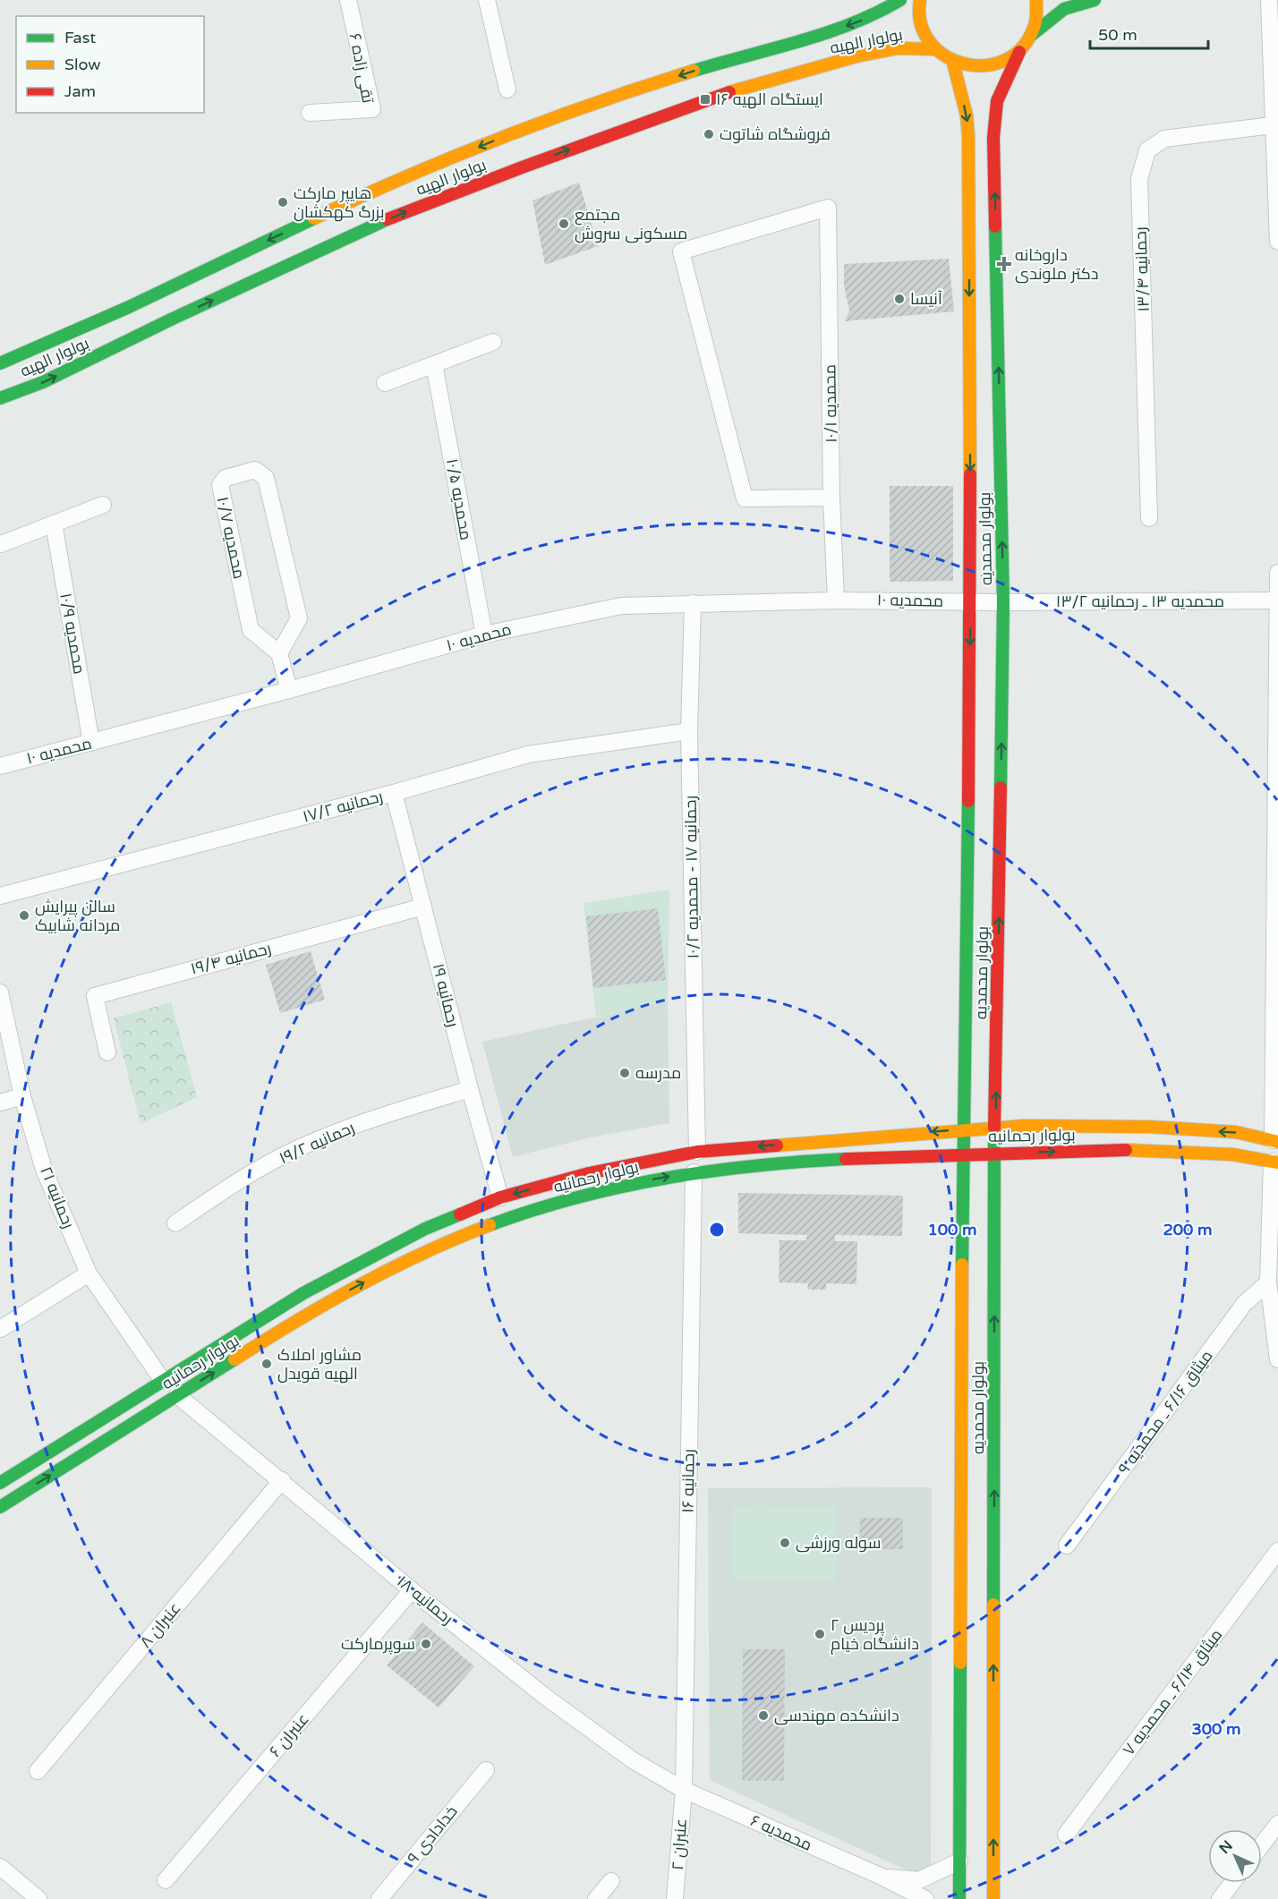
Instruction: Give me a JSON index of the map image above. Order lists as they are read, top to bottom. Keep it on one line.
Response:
{"streets":{"main road":["بولوار الهیه","بولوار محمدیه","بولوار رحمانیه"],"street":["تقی زاده ۶","رحمانیه ۱۳/۴","محمدیه ۱۰/۱","محمدیه ۱۰/۵","محمدیه ۱۰/۷","محمدیه ۱۰","محمدیه ۱۳ ـ رحمانیه ۱۳/۲","محمدیه ۱۰/۹","رحمانیه ۱۷/۲","رحمانیه ۱۷ - محمدیه ۱۰/۲","رحمانیه ۱۹/۴","رحمانیه ۱۹","رحمانیه ۱۹/۲","رحمانیه ۲۱","میثاق ۶/۱۶ ـ محمدیه ۹","رحمانیه ۱۶","رحمانیه ۱۸","عنبران ۸","میثاق ۶/۱۴ ـ محمدیه ۷","عنبران ۶","محمدیه ۶","خدادادی ۹","عنبران ۲"]},"crossings":[["محمدیه ۱۰/۱","محمدیه ۱۰"],["محمدیه ۱۰/۵","محمدیه ۱۰"],["بولوار محمدیه","محمدیه ۱۰"],["بولوار محمدیه","محمدیه ۱۳ ـ رحمانیه ۱۳/۲"],["بولوار محمدیه","بولوار رحمانیه"],["بولوار محمدیه","محمدیه ۶"],["محمدیه ۱۰","محمدیه ۱۳ ـ رحمانیه ۱۳/۲"],["محمدیه ۱۰","محمدیه ۱۰/۹"],["محمدیه ۱۰","رحمانیه ۱۷ - محمدیه ۱۰/۲"],["رحمانیه ۱۷/۲","رحمانیه ۱۷ - محمدیه ۱۰/۲"],["رحمانیه ۱۷/۲","رحمانیه ۱۹"],["رحمانیه ۱۷ - محمدیه ۱۰/۲","بولوار رحمانیه"],["رحمانیه ۱۹/۴","رحمانیه ۱۹"],["رحمانیه ۱۹","بولوار رحمانیه"],["رحمانیه ۱۹","رحمانیه ۱۹/۲"],["بولوار رحمانیه","رحمانیه ۲۱"],["بولوار رحمانیه","رحمانیه ۱۶"],["بولوار رحمانیه","رحمانیه ۱۸"],["رحمانیه ۱۶","رحمانیه ۱۸"],["رحمانیه ۱۶","محمدیه ۶"],["رحمانیه ۱۶","عنبران ۲"],["رحمانیه ۱۸","عنبران ۸"],["رحمانیه ۱۸","عنبران ۶"],["رحمانیه ۱۸","محمدیه ۶"],["رحمانیه ۱۸","عنبران ۲"],["محمدیه ۶","عنبران ۲"]],"places":{"transit":["ایستگاه الهیه ۱۶"],"other":["فروشگاه شاتوت","هایپر مارکت بزرگ کهکشان","مجتمع مسکونی سروش","آنیسا","سالن پیرایش مردانه شابیک","مدرسه","مشاور املاک الهیه قویدل","سوله ورزشی","پردیس ۲ دانشگاه خیام","سوپرمارکت","دانشکده مهندسی"],"health":["داروخانه دکتر ملوندی"]},"legend":["Fast","Slow","Jam"],"scale_bar":"50 m","north":"top left","rings":["100 m","200 m","300 m"]}
